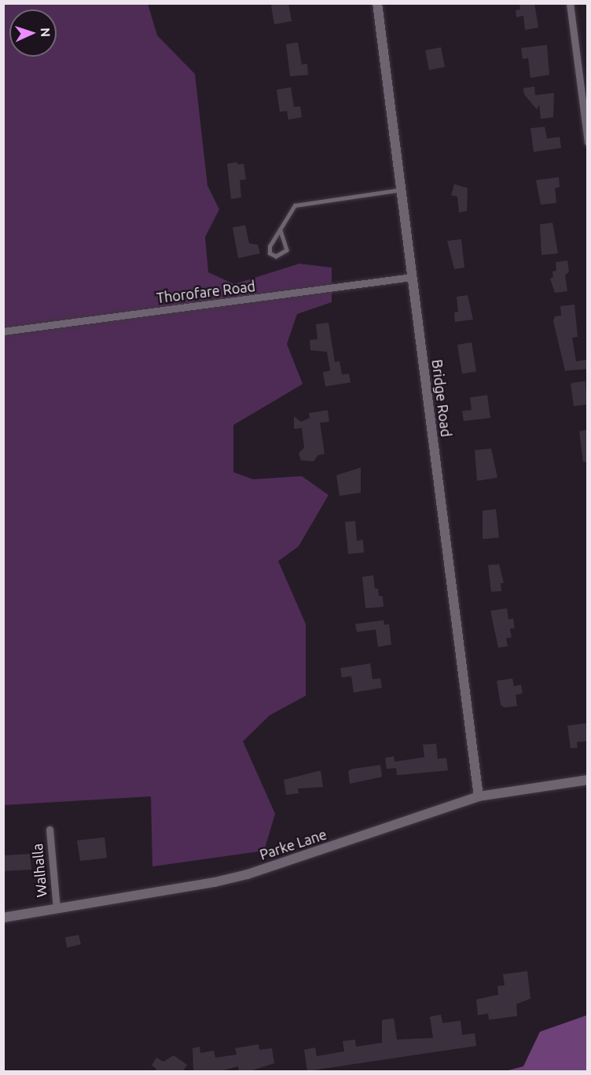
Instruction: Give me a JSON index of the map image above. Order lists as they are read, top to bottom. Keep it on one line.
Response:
{"streets":{"main road":["Bridge Road","Parke Lane"],"street":["Thorofare Road","Walhalla"]},"crossings":[["Thorofare Road","Bridge Road"],["Bridge Road","Parke Lane"],["Parke Lane","Walhalla"]],"north":"right"}
